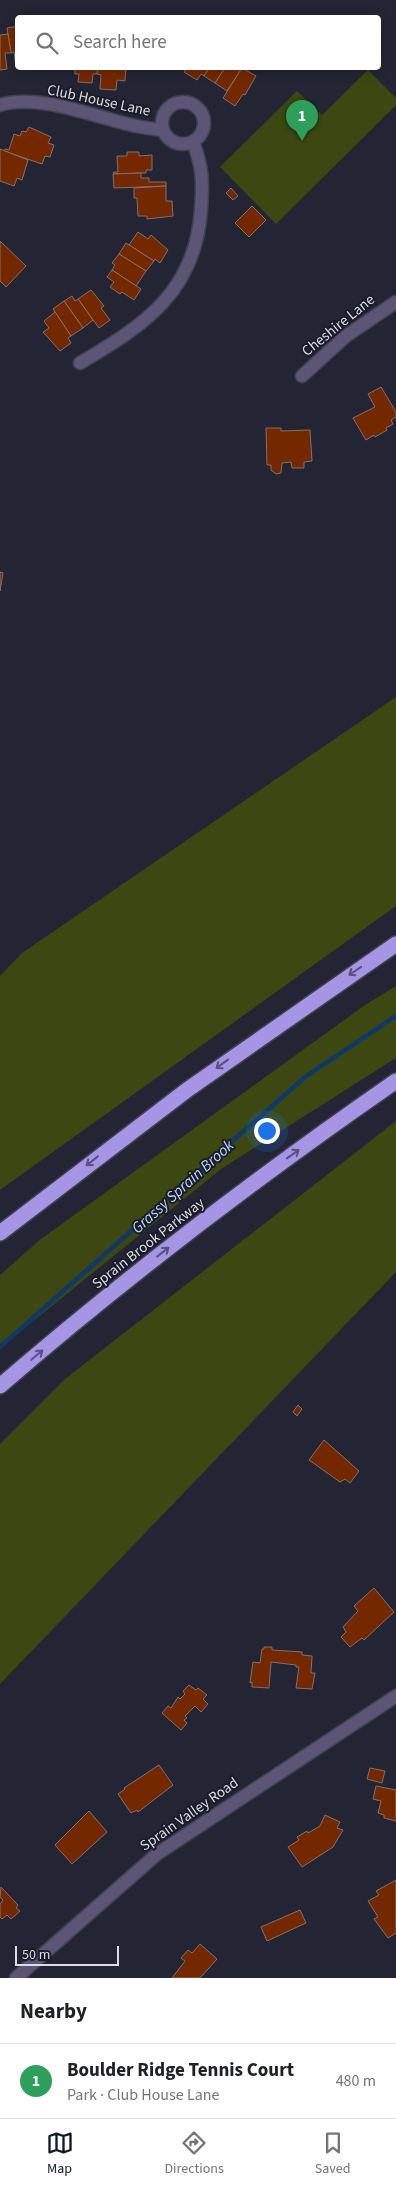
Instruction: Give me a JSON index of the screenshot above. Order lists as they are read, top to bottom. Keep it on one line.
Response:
{"streets":{"highway":["Sprain Brook Parkway"],"street":["Club House Lane","Cheshire Lane","Sprain Valley Road"]},"water":["Grassy Sprain Brook"],"scale_bar":"50 m","page":{"search":"Search here","pins":"1","scale":"50 m","heading":"Nearby","list":[{"mark":"1","name":"Boulder Ridge Tennis Court","note":"Park · Club House Lane","value":"480 m"}],"nav":["Map","Directions","Saved"]}}
